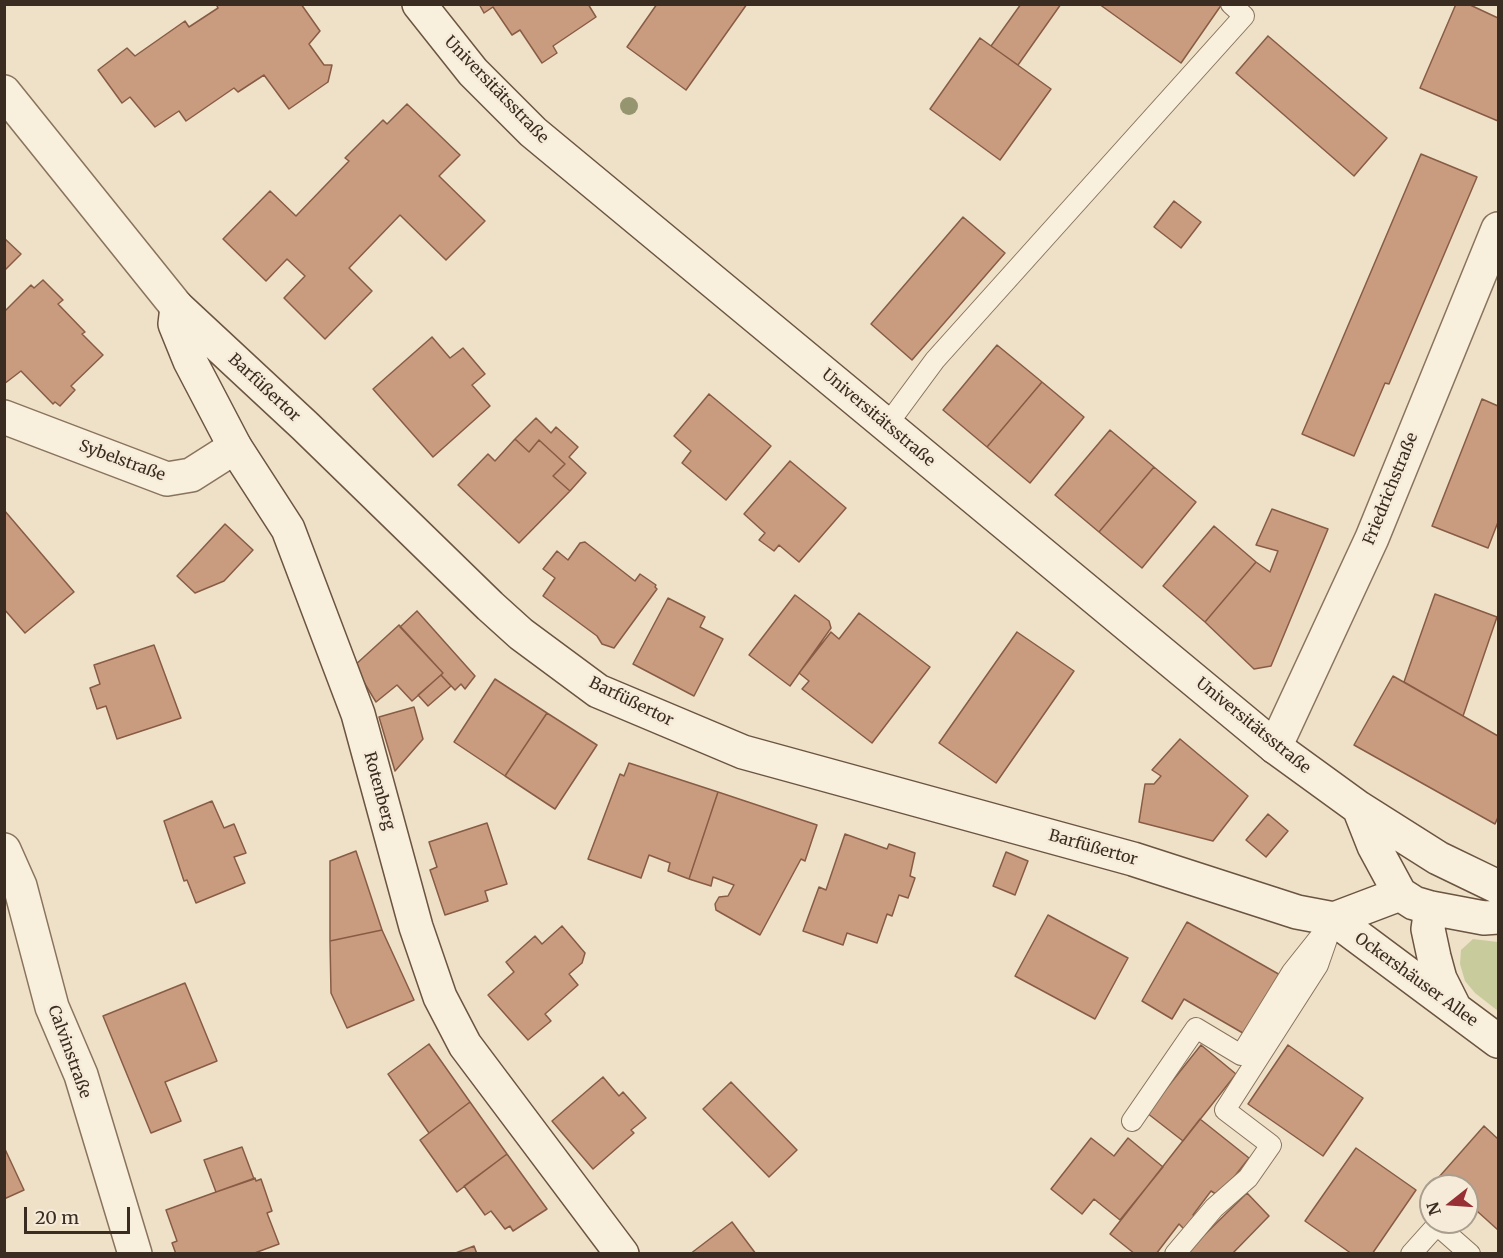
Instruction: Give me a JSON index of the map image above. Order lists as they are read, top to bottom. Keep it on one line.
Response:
{"streets":{"street":["Universitätsstraße","Barfüßertor","Sybelstraße","Friedrichstraße","Rotenberg","Ockershäuser Allee","Calvinstraße"]},"crossings":[["Universitätsstraße","Friedrichstraße"],["Barfüßertor","Rotenberg"],["Barfüßertor","Ockershäuser Allee"],["Sybelstraße","Rotenberg"]],"scale_bar":"20 m","north":"left"}
